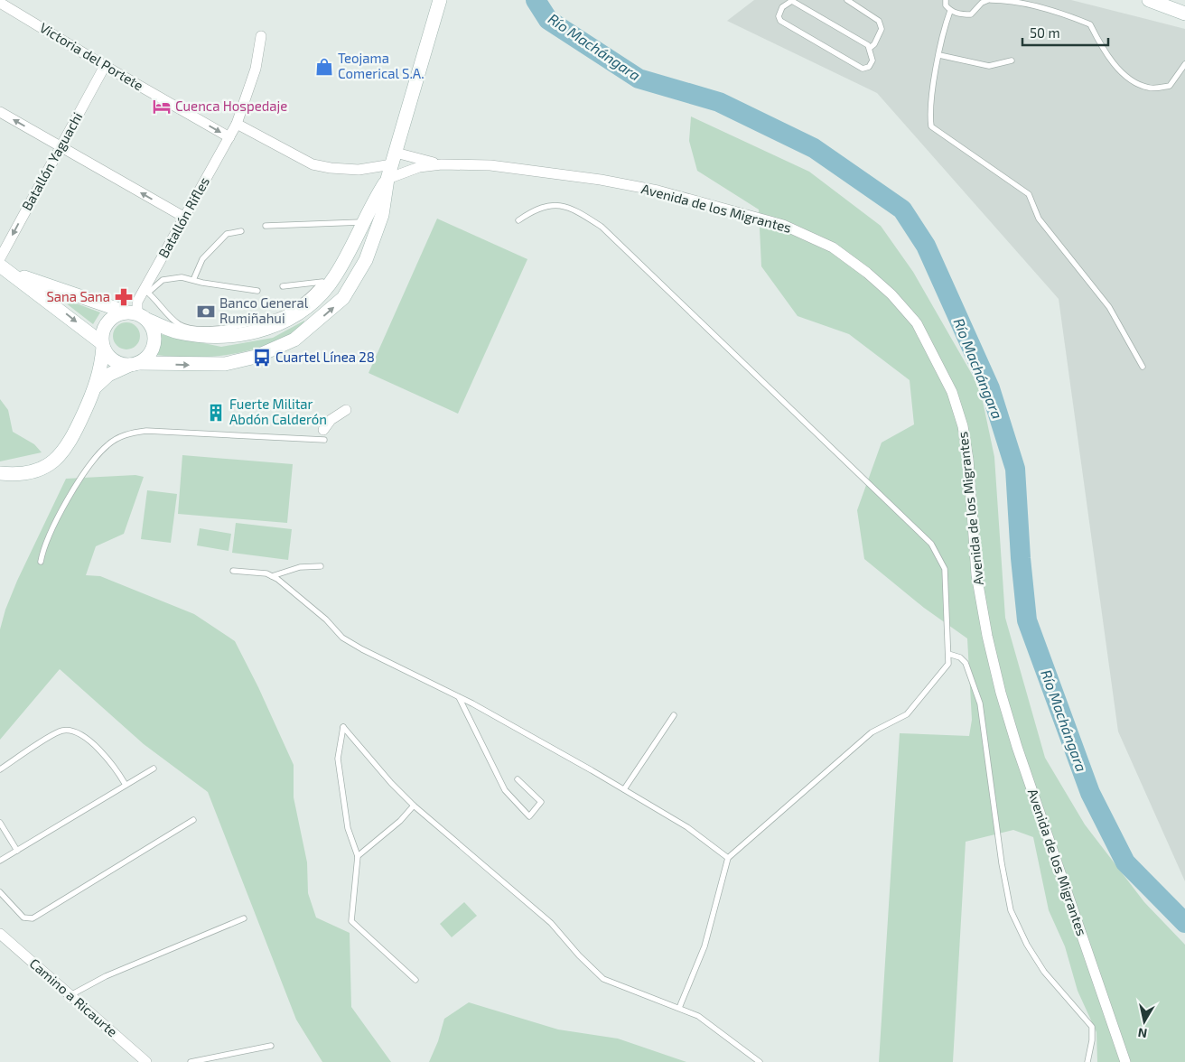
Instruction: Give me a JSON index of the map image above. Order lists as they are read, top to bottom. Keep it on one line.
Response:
{"streets":{"street":["Victoria del Portete","Batallón Yaguachi","Avenida de los Migrantes","Batallón Rifles","Camino a Ricaurte"]},"crossings":[["Victoria del Portete","Batallón Yaguachi"],["Victoria del Portete","Batallón Rifles"]],"one_way":["Victoria del Portete","Batallón Yaguachi"],"water":["Río Machángara"],"places":{"shop":["Teojama Comerical S.A."],"hotel":["Cuenca Hospedaje"],"pharmacy":["Sana Sana"],"bank":["Banco General Rumiñahui"],"bus stop":["Cuartel Línea 28"],"building":["Fuerte Militar Abdón Calderón"]},"scale_bar":"50 m","north":"bottom"}
